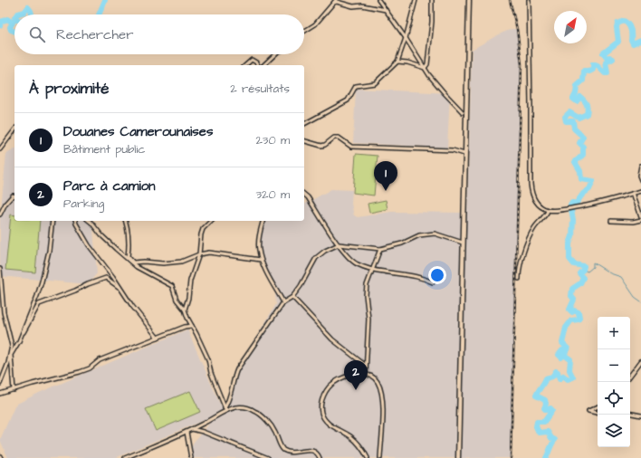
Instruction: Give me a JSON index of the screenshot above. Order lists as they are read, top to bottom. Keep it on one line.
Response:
{"north":"top right","page":{"search":"Rechercher","heading":["À proximité","2 résultats"],"list":[{"mark":"1","name":"Douanes Camerounaises","note":"Bâtiment public","value":"230 m"},{"mark":"2","name":"Parc à camion","note":"Parking","value":"320 m"}],"pins":["1","2"],"map_buttons":["+","−"]}}
